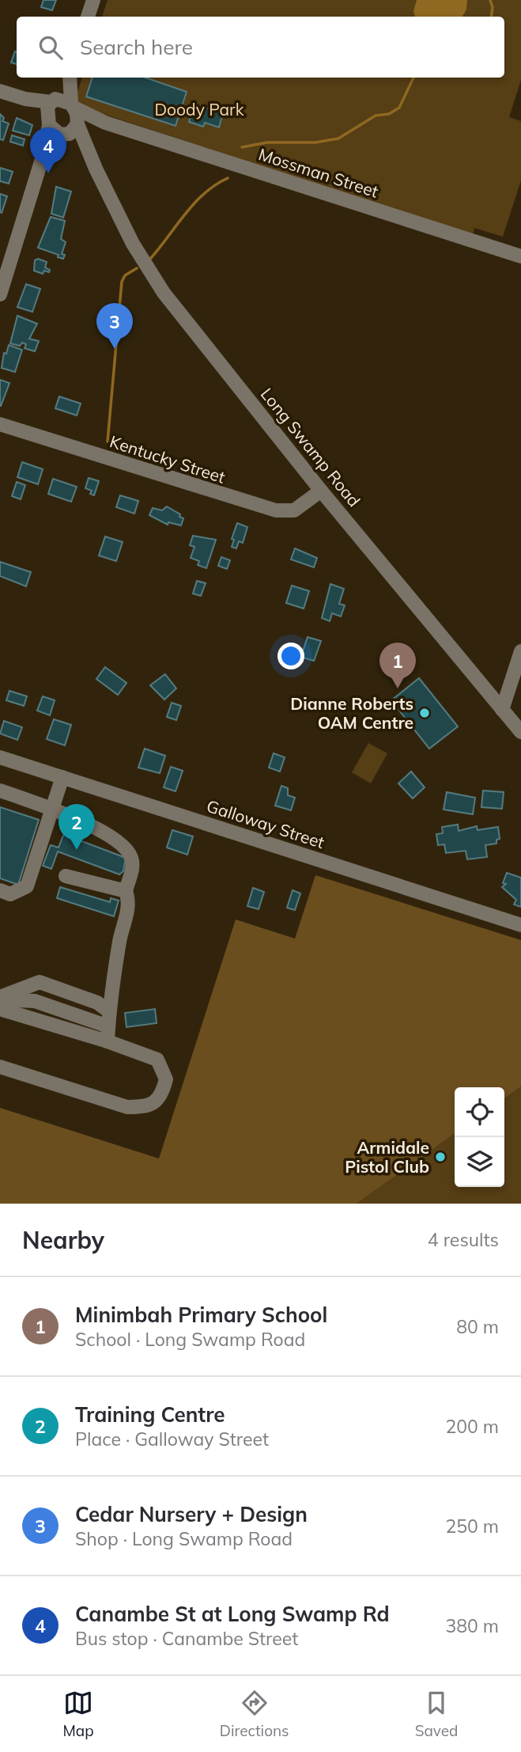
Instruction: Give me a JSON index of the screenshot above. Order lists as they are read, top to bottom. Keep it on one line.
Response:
{"streets":{"street":["Mossman Street","Long Swamp Road","Kentucky Street","Galloway Street"]},"crossings":[["Mossman Street","Long Swamp Road"],["Long Swamp Road","Kentucky Street"]],"parks":["Doody Park"],"places":["Dianne Roberts OAM Centre","Armidale Pistol Club"],"page":{"search":"Search here","pins":["4","3","1","2"],"heading":["Nearby","4 results"],"list":[{"mark":"1","name":"Minimbah Primary School","note":"School · Long Swamp Road","value":"80 m"},{"mark":"2","name":"Training Centre","note":"Place · Galloway Street","value":"200 m"},{"mark":"3","name":"Cedar Nursery + Design","note":"Shop · Long Swamp Road","value":"250 m"},{"mark":"4","name":"Canambe St at Long Swamp Rd","note":"Bus stop · Canambe Street","value":"380 m"}],"nav":["Map","Directions","Saved"]}}
